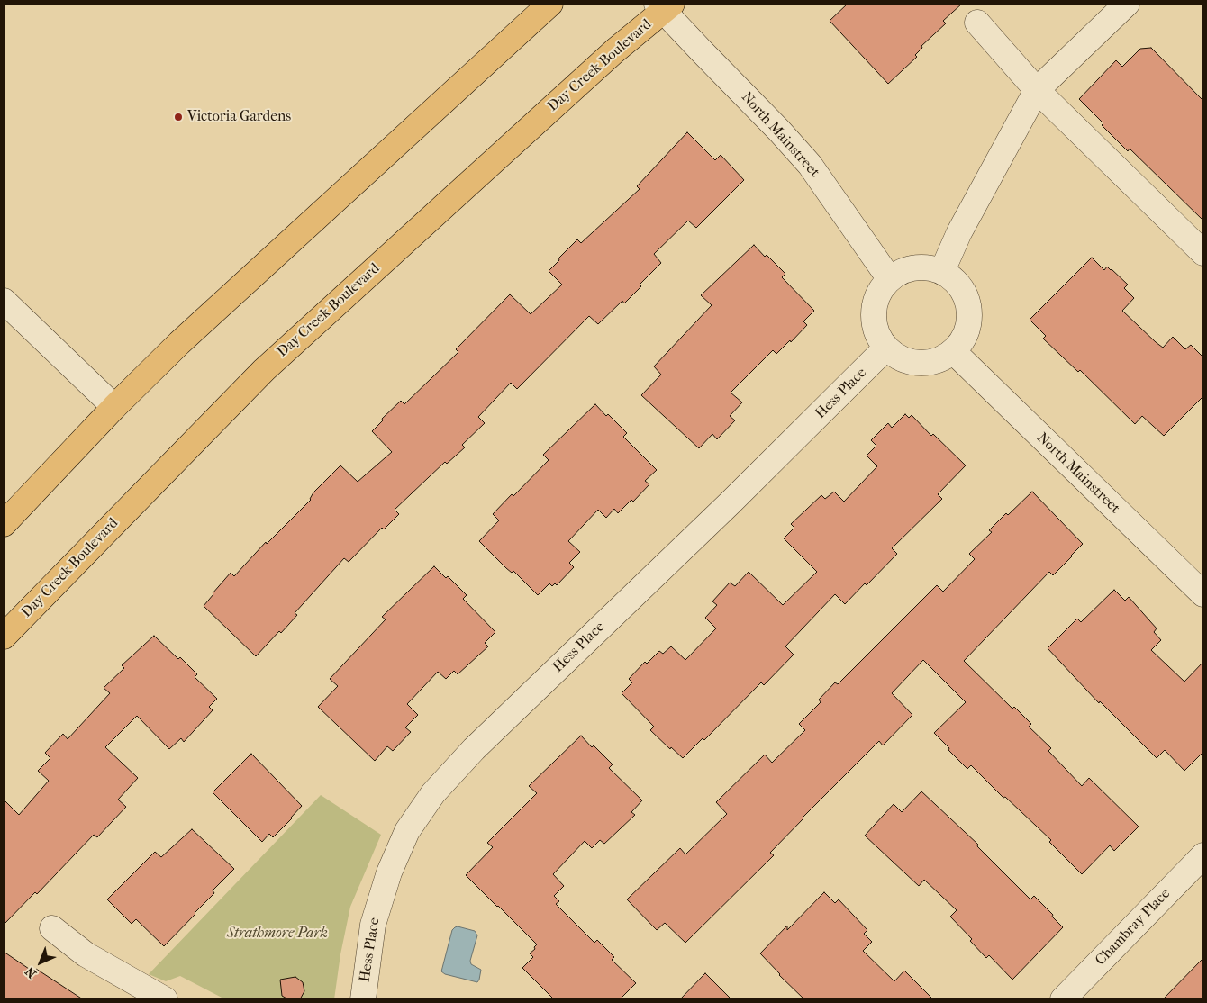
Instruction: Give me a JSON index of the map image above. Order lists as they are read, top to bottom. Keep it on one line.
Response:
{"streets":{"main road":["Day Creek Boulevard"],"street":["North Mainstreet","Hess Place","Chambray Place"]},"crossings":[["Day Creek Boulevard","North Mainstreet"],["North Mainstreet","Hess Place"]],"parks":["Strathmore Park"],"places":["Victoria Gardens"],"north":"bottom left"}
